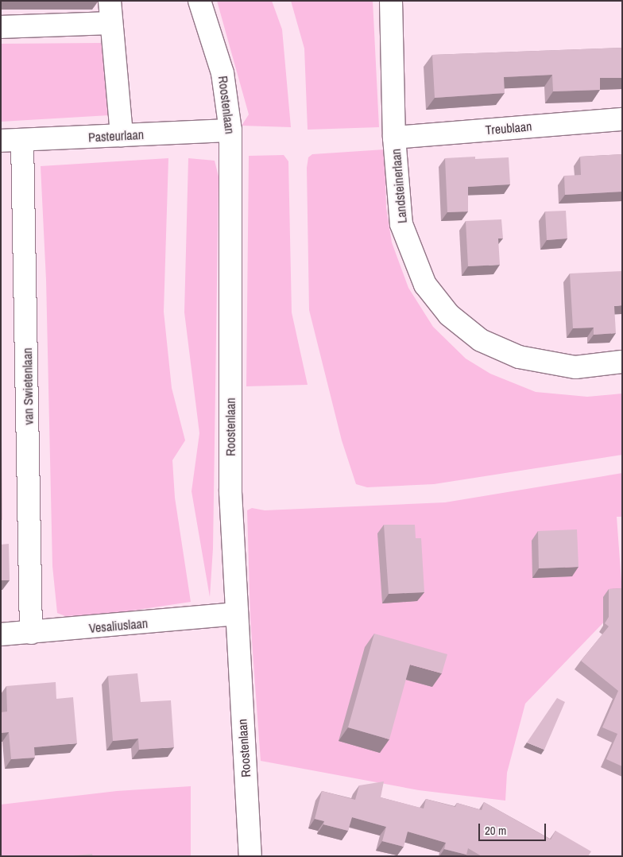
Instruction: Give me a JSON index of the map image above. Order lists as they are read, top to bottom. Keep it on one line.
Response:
{"streets":{"street":["Roostenlaan","Treublaan","Pasteurlaan","Landsteinerlaan","van Swietenlaan","Vesaliuslaan"]},"crossings":[["Roostenlaan","Pasteurlaan"],["Roostenlaan","Vesaliuslaan"],["Treublaan","Landsteinerlaan"],["Pasteurlaan","van Swietenlaan"],["van Swietenlaan","Vesaliuslaan"]],"scale_bar":"20 m"}
